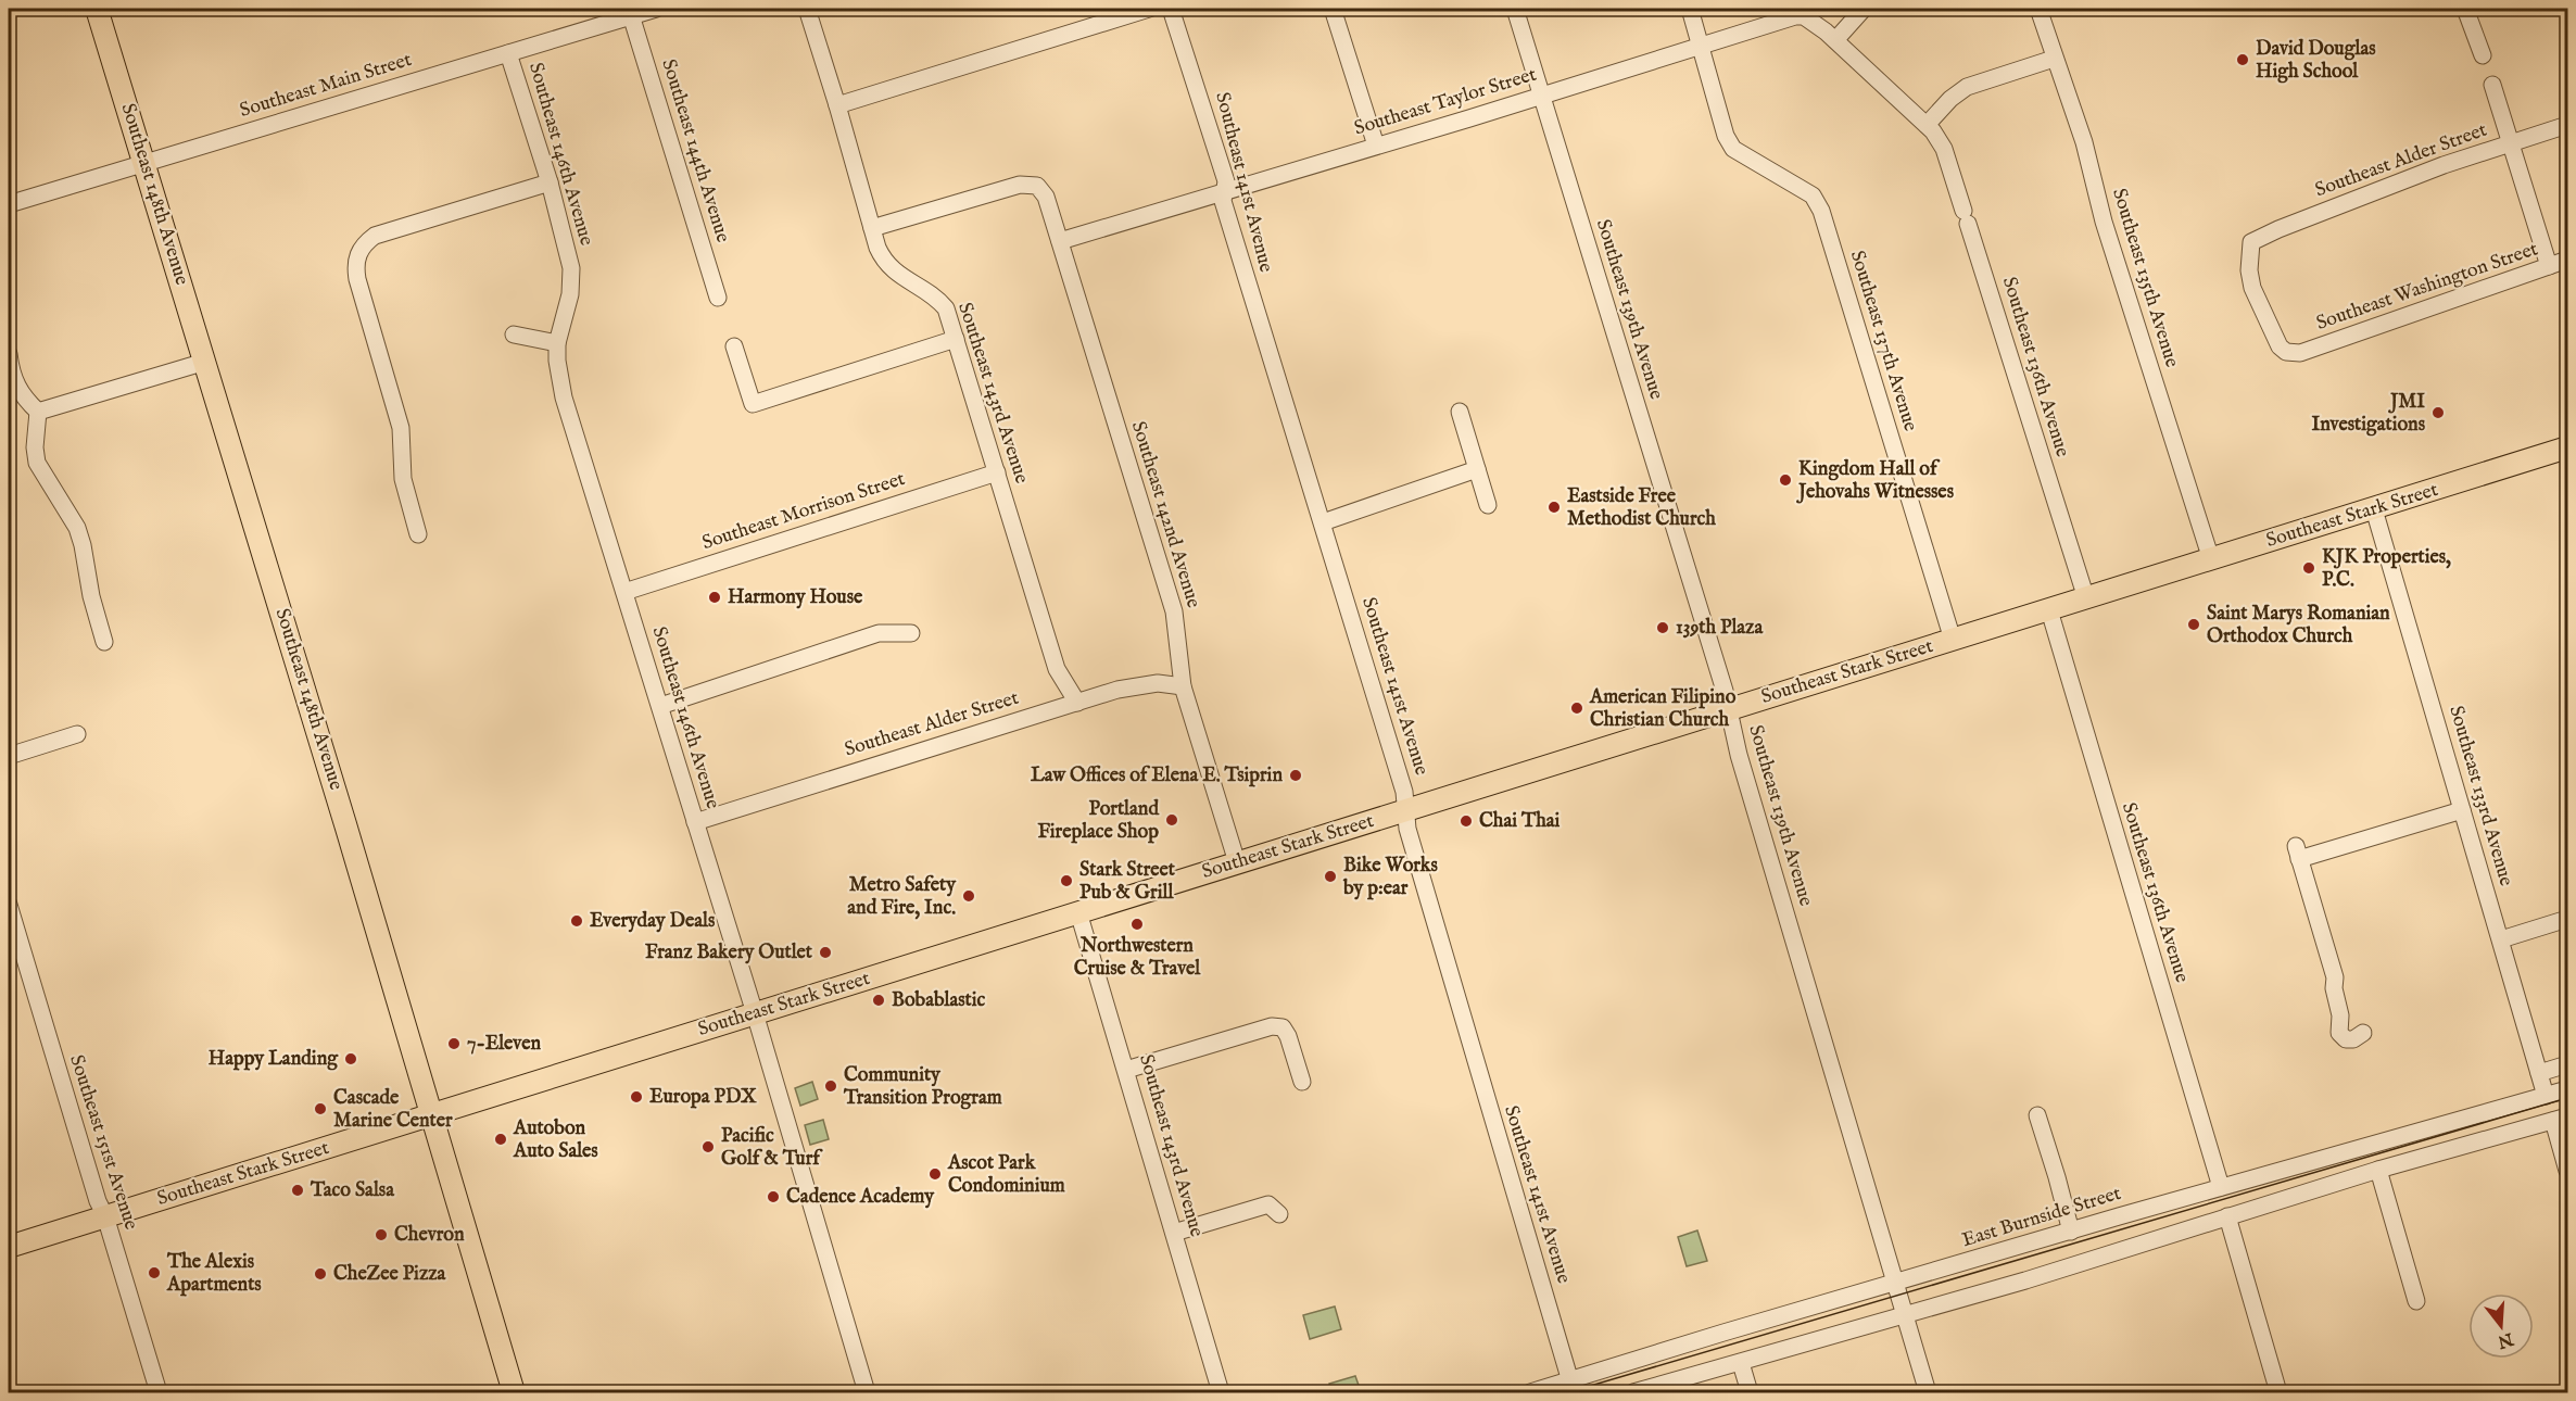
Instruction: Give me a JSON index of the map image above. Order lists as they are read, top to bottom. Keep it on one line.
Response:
{"streets":{"main road":["Southeast 148th Avenue","Southeast Stark Street"],"street":["Southeast Main Street","Southeast Taylor Street","Southeast 144th Avenue","Southeast 146th Avenue","Southeast Alder Street","Southeast 141st Avenue","Southeast 135th Avenue","Southeast Washington Street","Southeast 139th Avenue","Southeast 137th Avenue","Southeast 136th Avenue","Southeast 143rd Avenue","Southeast Morrison Street","Southeast 142nd Avenue","Southeast 133rd Avenue","Southeast 151st Avenue","East Burnside Street"]},"crossings":[["Southeast Main Street","Southeast 144th Avenue"],["Southeast Main Street","Southeast 146th Avenue"],["Southeast Main Street","Southeast 148th Avenue"],["Southeast Taylor Street","Southeast 141st Avenue"],["Southeast Taylor Street","Southeast 139th Avenue"],["Southeast Taylor Street","Southeast 137th Avenue"],["Southeast Taylor Street","Southeast 136th Avenue"],["Southeast Taylor Street","Southeast 142nd Avenue"],["Southeast 146th Avenue","Southeast Alder Street"],["Southeast 146th Avenue","Southeast Morrison Street"],["Southeast 146th Avenue","Southeast Stark Street"],["Southeast Alder Street","Southeast Washington Street"],["Southeast Alder Street","Southeast 143rd Avenue"],["Southeast Alder Street","Southeast 142nd Avenue"],["Southeast 141st Avenue","Southeast Stark Street"],["Southeast 141st Avenue","East Burnside Street"],["Southeast 148th Avenue","Southeast Stark Street"],["Southeast 135th Avenue","Southeast Stark Street"],["Southeast 139th Avenue","Southeast Stark Street"],["Southeast 139th Avenue","East Burnside Street"],["Southeast 137th Avenue","Southeast Stark Street"],["Southeast 136th Avenue","Southeast Stark Street"],["Southeast 136th Avenue","East Burnside Street"],["Southeast 143rd Avenue","Southeast Morrison Street"],["Southeast 143rd Avenue","Southeast 142nd Avenue"],["Southeast 143rd Avenue","Southeast Stark Street"],["Southeast 142nd Avenue","Southeast Stark Street"],["Southeast Stark Street","Southeast 133rd Avenue"],["Southeast Stark Street","Southeast 151st Avenue"],["Southeast 133rd Avenue","East Burnside Street"]],"places":["David Douglas High School","JMI Investigations","Kingdom Hall of Jehovahs Witnesses","Eastside Free Methodist Church","KJK Properties, P.C.","Harmony House","Saint Marys Romanian Orthodox Church","139th Plaza","American Filipino Christian Church","Law Offices of Elena E. Tsiprin","Portland Fireplace Shop","Chai Thai","Bike Works by p:ear","Stark Street Pub & Grill","Metro Safety and Fire, Inc.","Everyday Deals","Northwestern Cruise & Travel","Franz Bakery Outlet","Bobablastic","7-Eleven","Happy Landing","Community Transition Program","Europa PDX","Cascade Marine Center","Autobon Auto Sales","Pacific Golf & Turf","Ascot Park Condominium","Taco Salsa","Cadence Academy","Chevron","The Alexis Apartments","CheZee Pizza"],"north":"bottom"}
